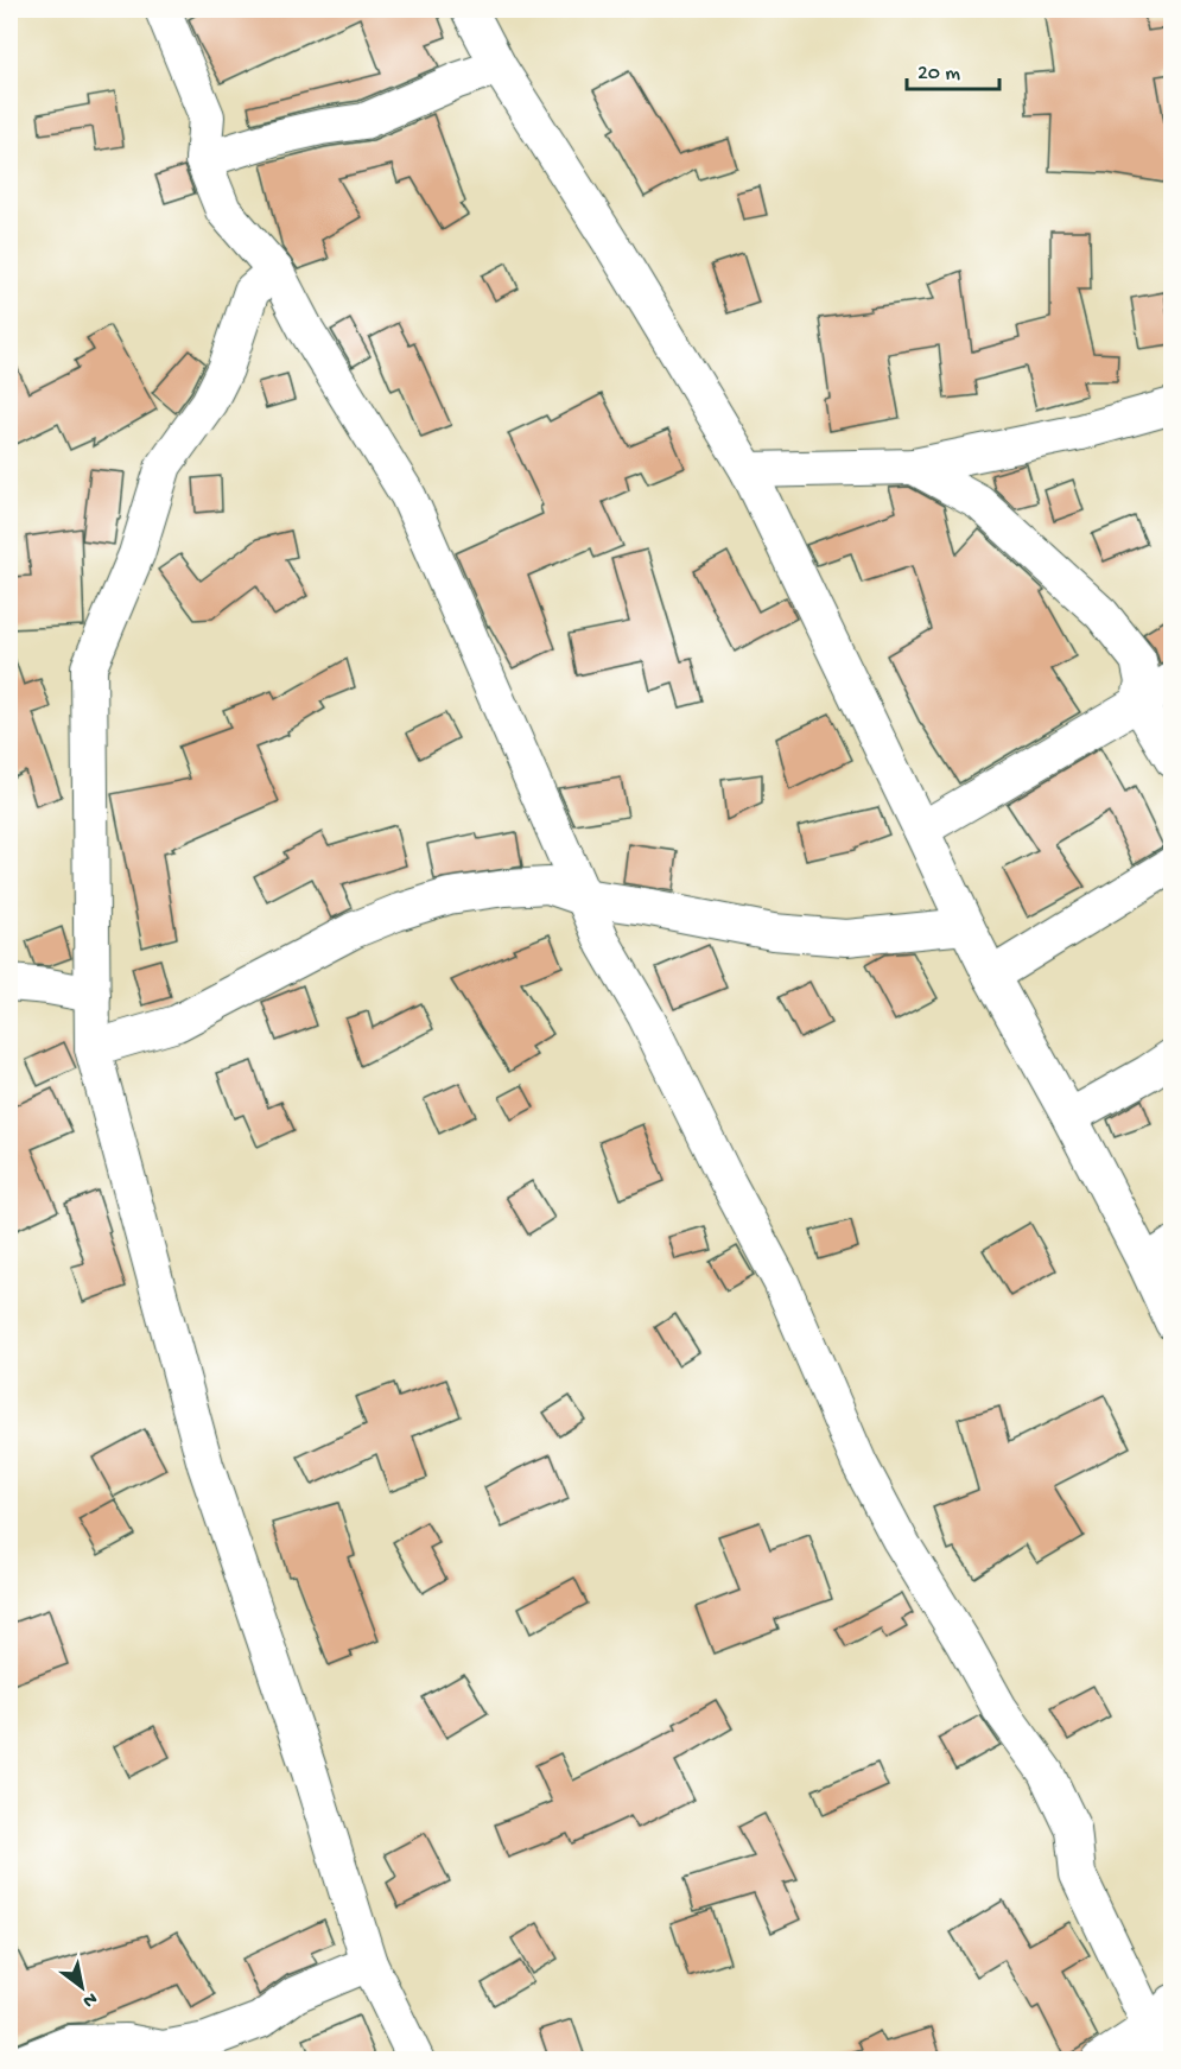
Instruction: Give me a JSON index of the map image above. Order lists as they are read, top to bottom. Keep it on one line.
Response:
{"scale_bar":"20 m","north":"bottom right"}
